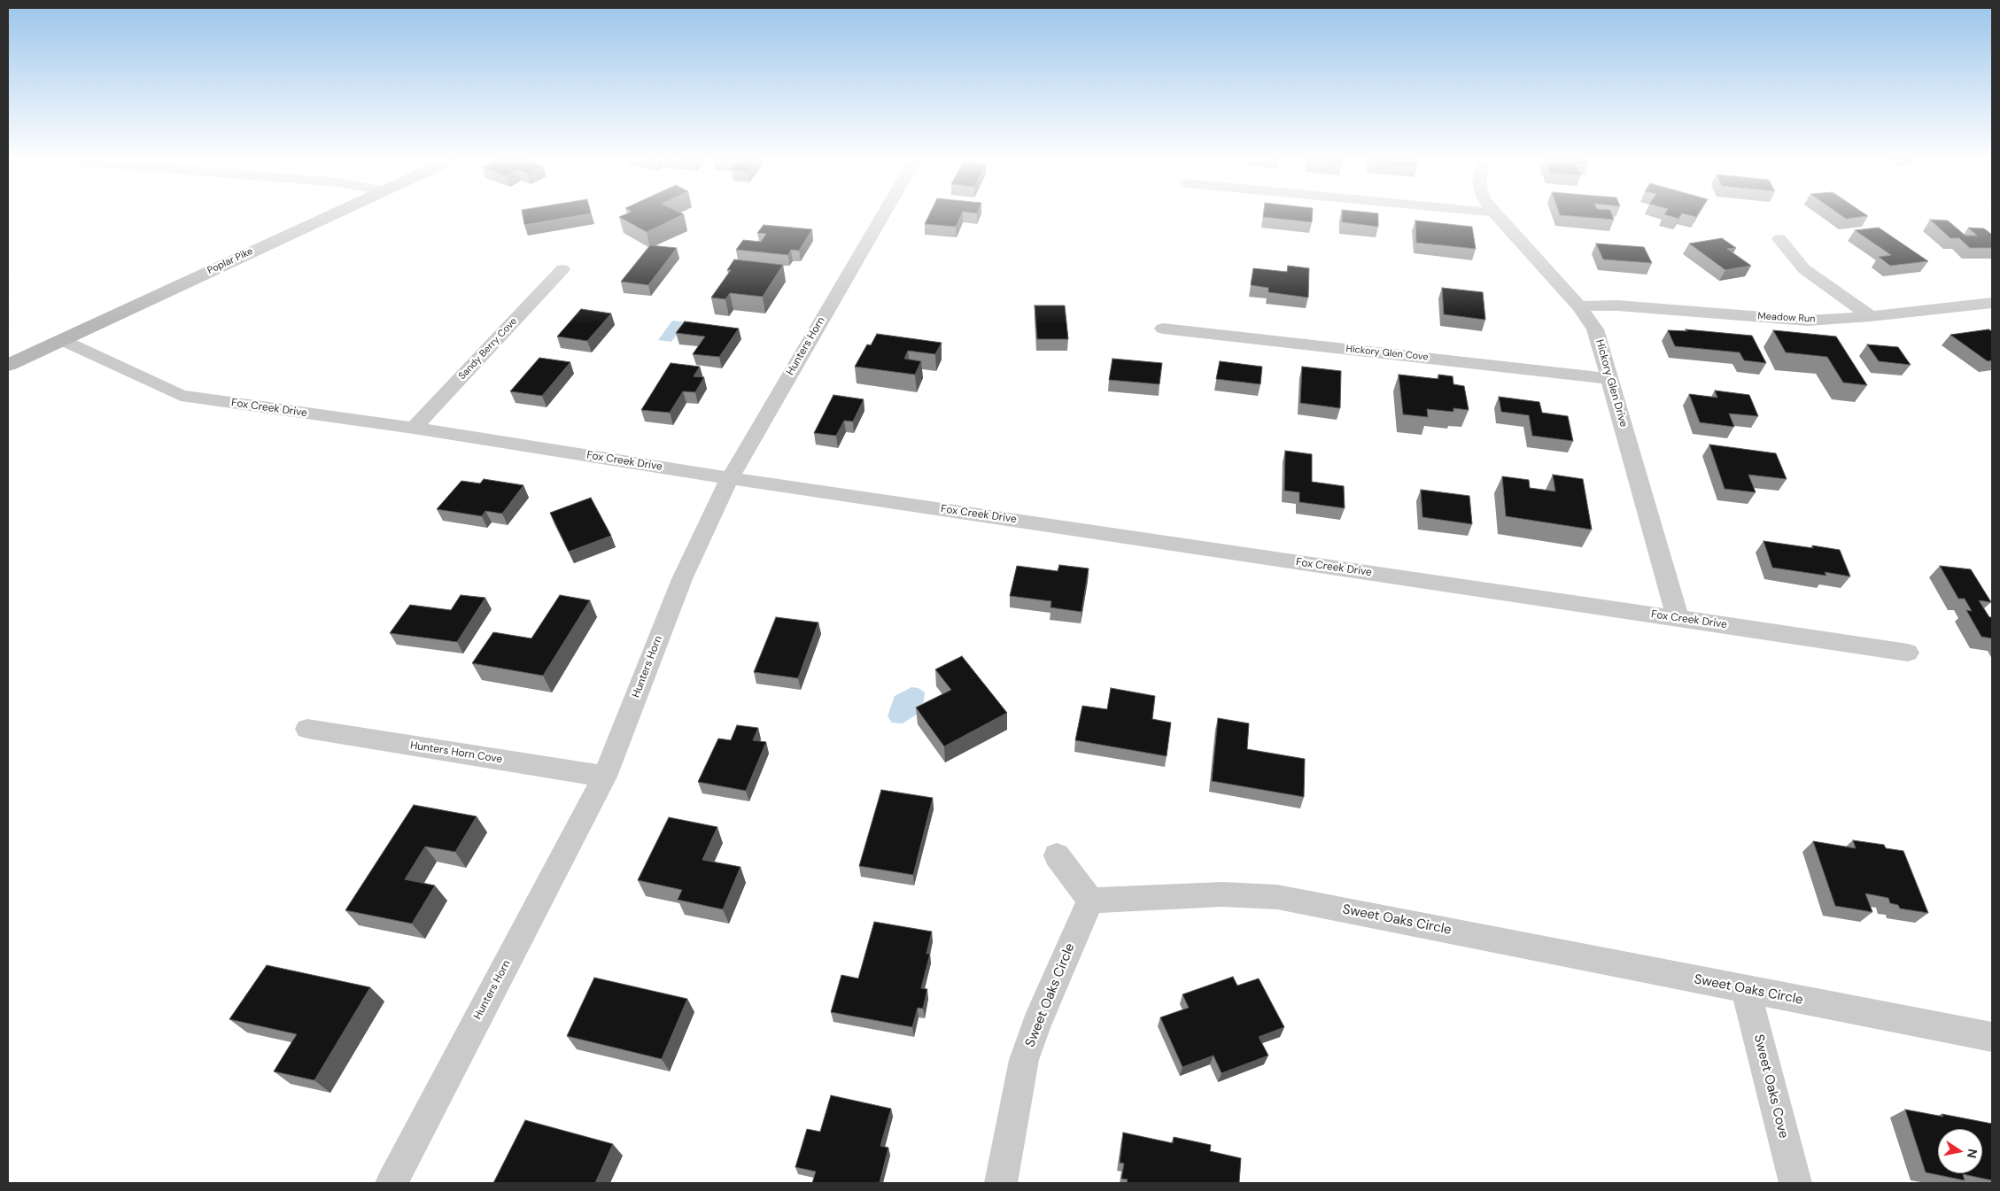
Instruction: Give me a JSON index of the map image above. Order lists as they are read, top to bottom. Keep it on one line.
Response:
{"streets":{"main road":["Poplar Pike"],"street":["Meadow Run","Hunters Horn","Sandy Berry Cove","Hickory Glen Cove","Hickory Glen Drive","Fox Creek Drive","Hunters Horn Cove","Sweet Oaks Circle","Sweet Oaks Cove"]},"crossings":[["Poplar Pike","Fox Creek Drive"],["Meadow Run","Hickory Glen Drive"],["Hunters Horn","Fox Creek Drive"],["Hunters Horn","Hunters Horn Cove"],["Sandy Berry Cove","Fox Creek Drive"],["Hickory Glen Cove","Hickory Glen Drive"],["Hickory Glen Drive","Fox Creek Drive"],["Sweet Oaks Circle","Sweet Oaks Cove"]],"north":"right"}
